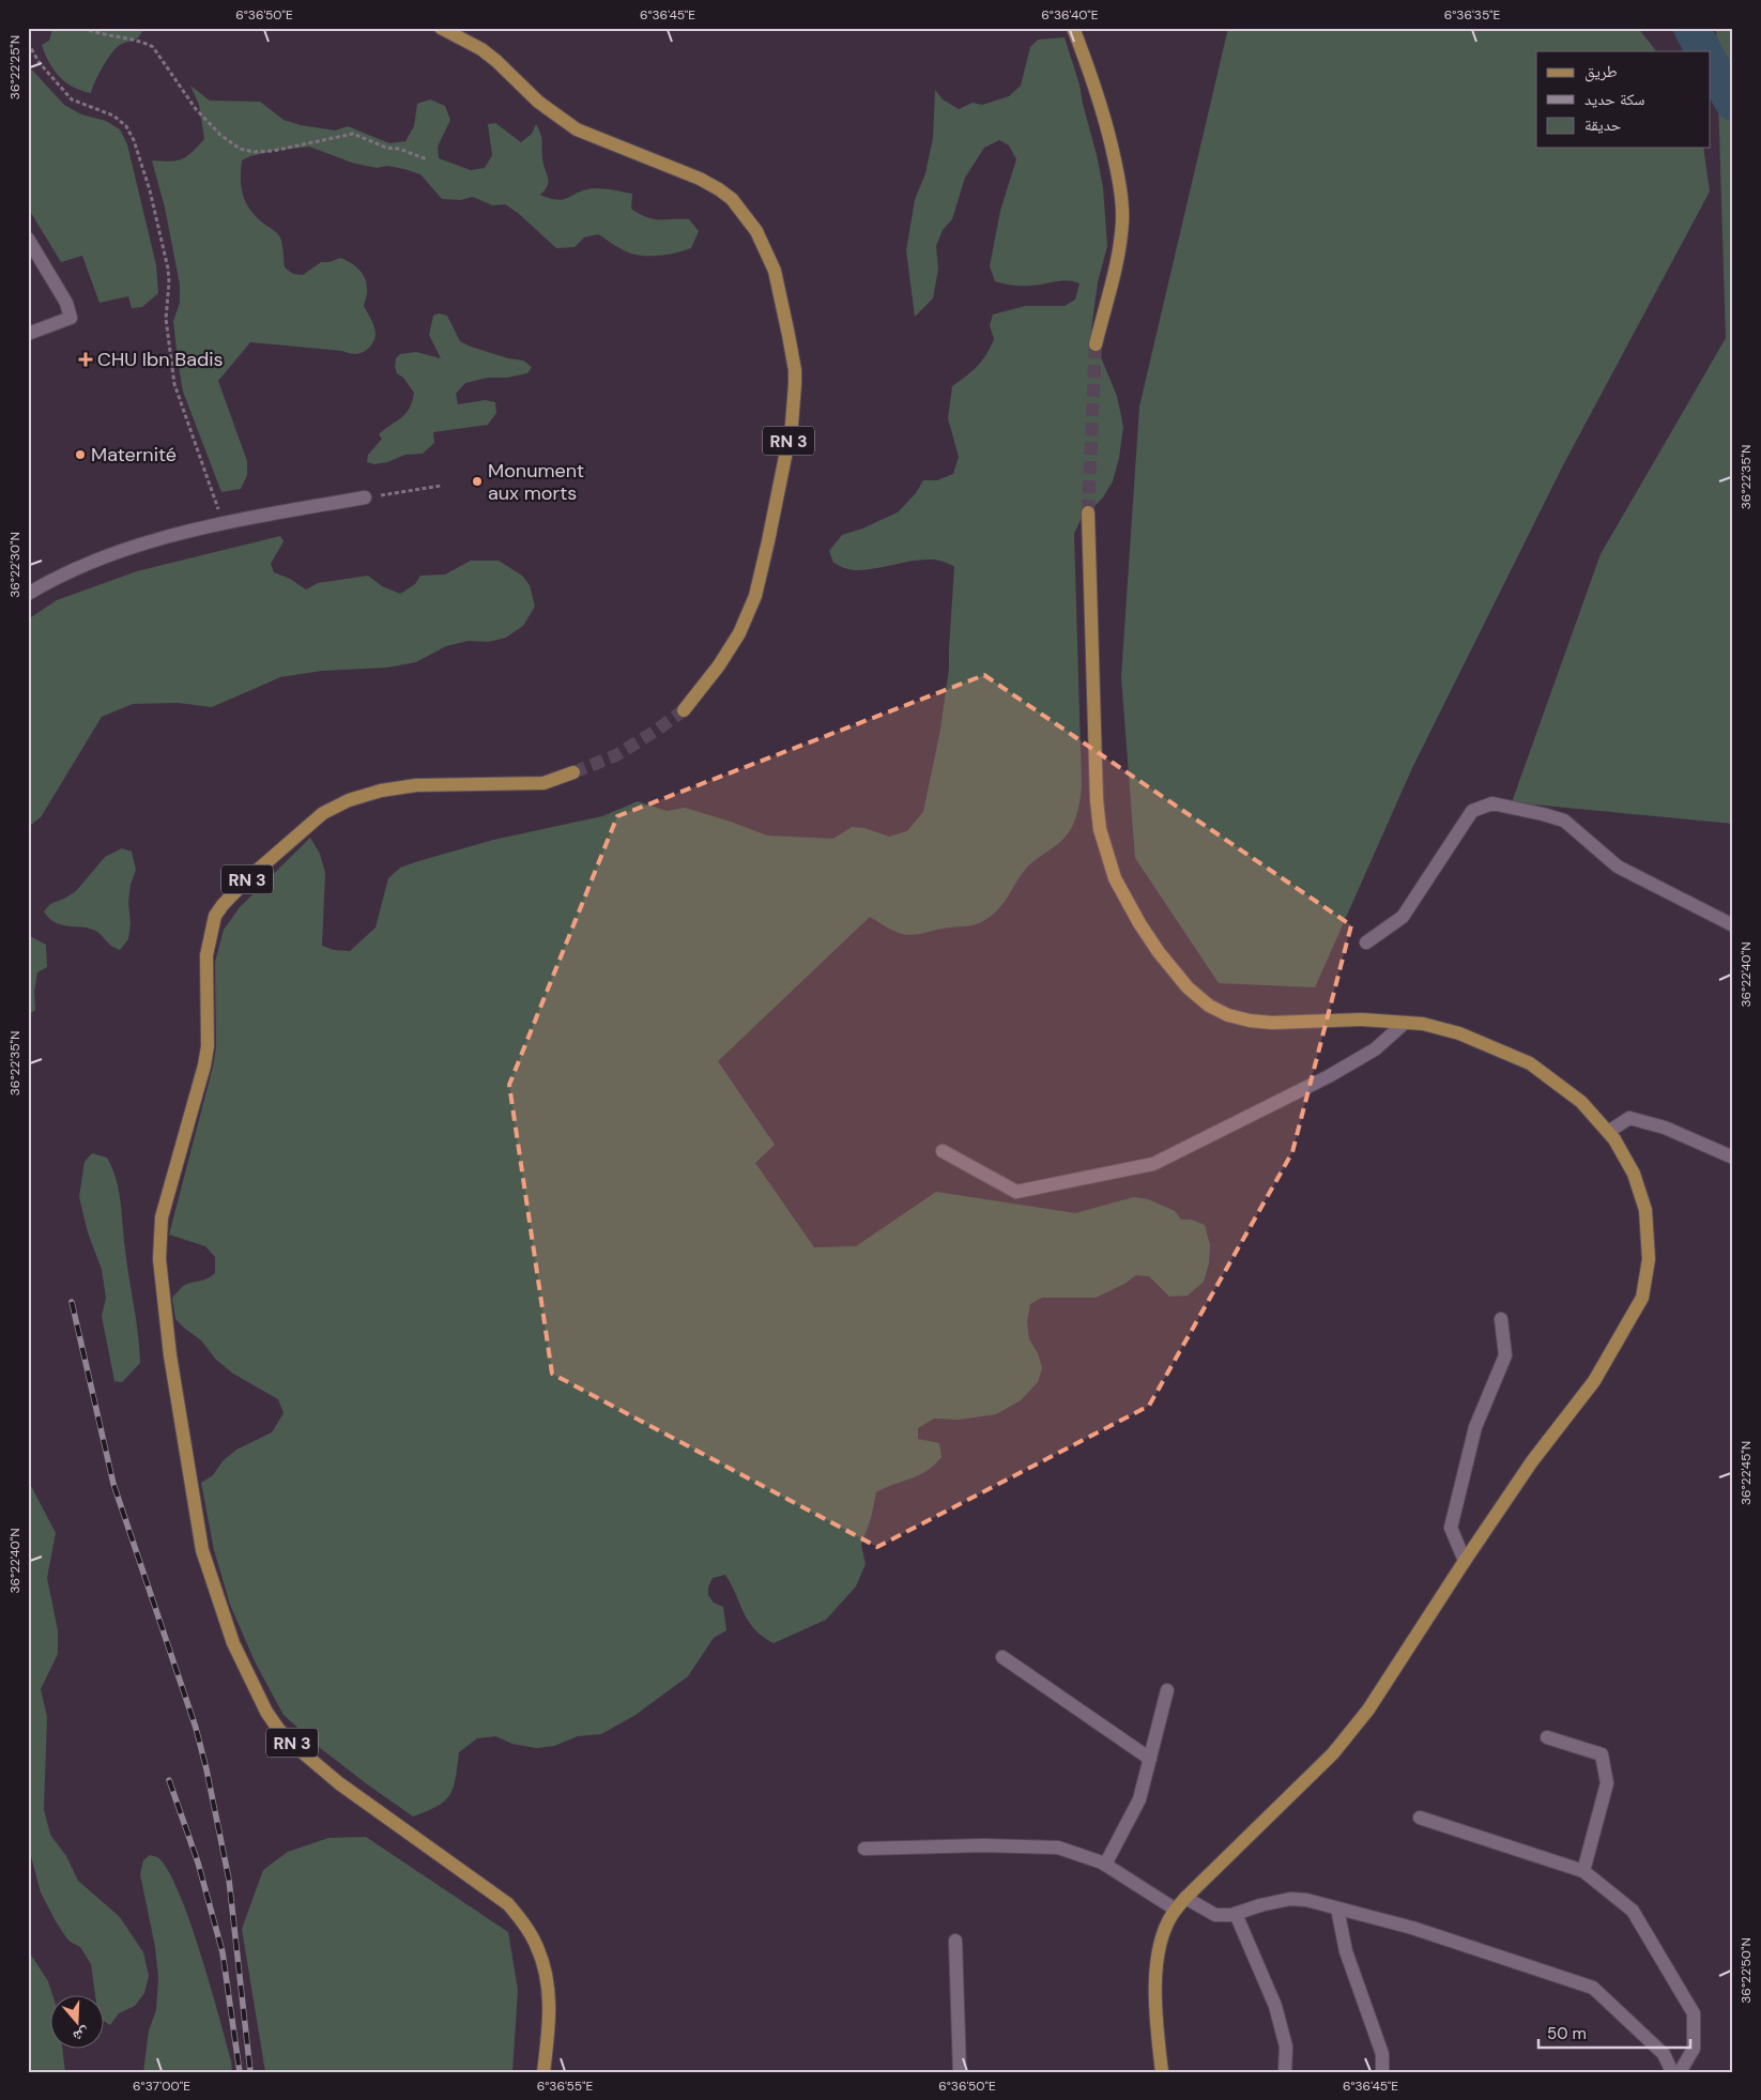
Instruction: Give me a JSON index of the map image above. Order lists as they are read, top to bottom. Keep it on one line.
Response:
{"streets":{"main road":["RN 3"]},"places":{"health":["CHU Ibn Badis"],"other":["Maternité","Monument aux morts"]},"legend":["طريق","سكة حديد","حديقة"],"scale_bar":"50 m","north":"bottom","coordinates":["6°36'50\"E","6°36'45\"E","6°36'40\"E","6°36'35\"E","36°22'25\"N","36°22'35\"N","36°22'30\"N","36°22'40\"N","36°22'45\"N","36°22'50\"N","6°37'00\"E","6°36'55\"E"]}
